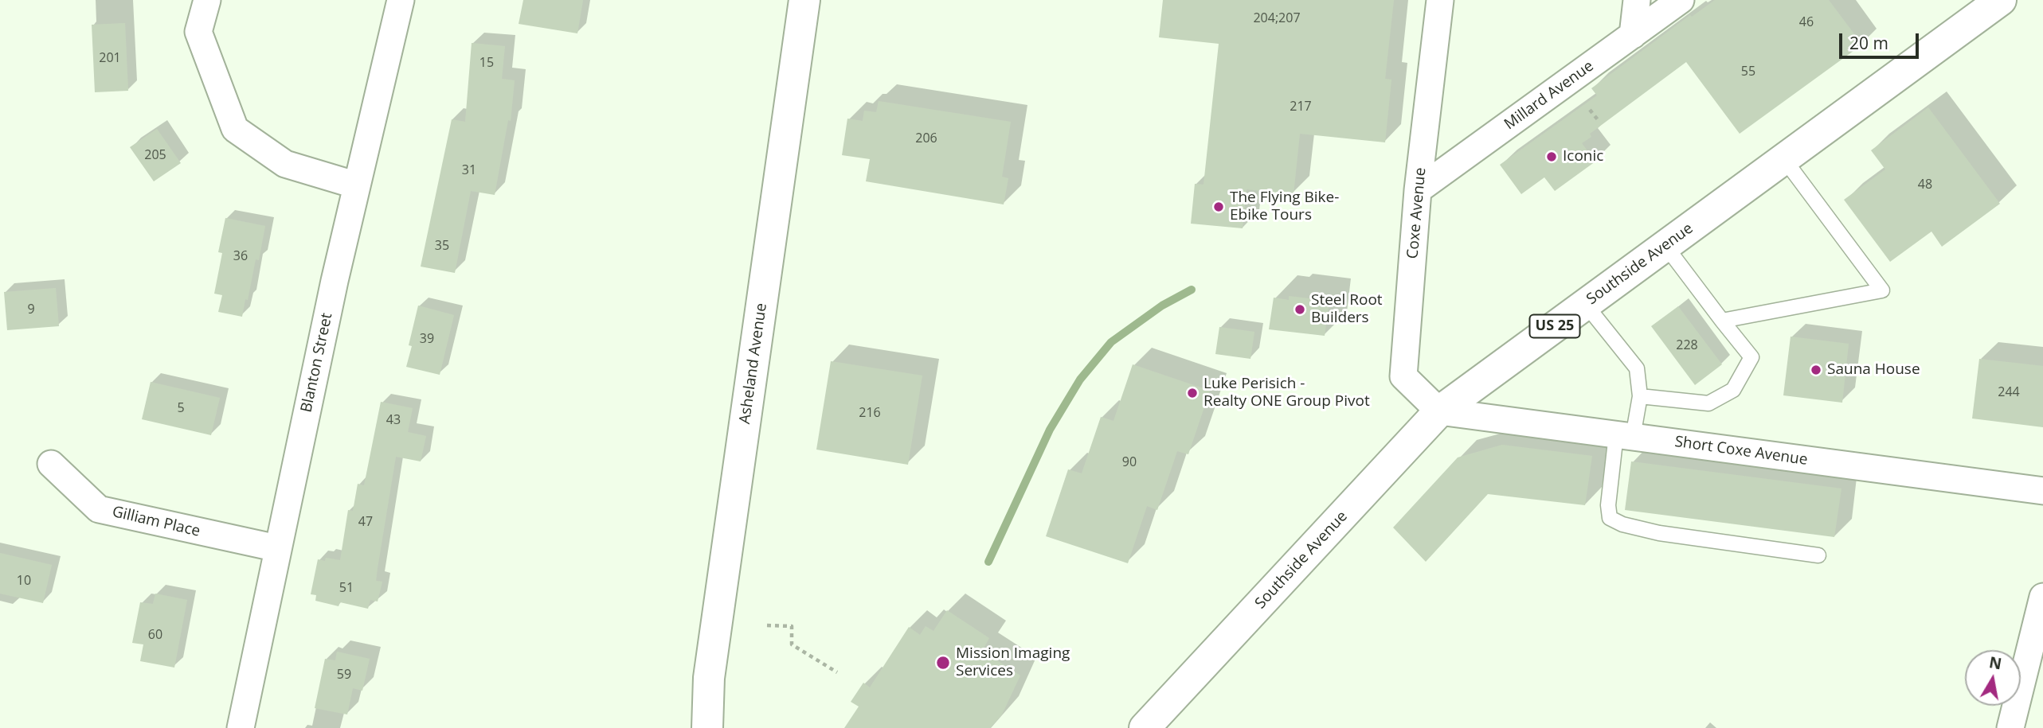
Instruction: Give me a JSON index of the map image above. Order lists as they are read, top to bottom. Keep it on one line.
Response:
{"streets":{"main road":["Southside Avenue","US 25","Asheland Avenue"],"street":["Millard Avenue","Coxe Avenue","Blanton Street","Short Coxe Avenue","Gilliam Place"]},"crossings":[["Millard Avenue","Coxe Avenue"],["Coxe Avenue","Southside Avenue"],["Coxe Avenue","Short Coxe Avenue"],["Southside Avenue","Short Coxe Avenue"],["Blanton Street","Gilliam Place"]],"places":["Iconic","The Flying Bike- Ebike Tours","Steel Root Builders","Sauna House","Luke Perisich - Realty ONE Group Pivot","Mission Imaging Services"],"house_numbers":["204;207","46","201","15","55","217","206","205","31","48","35","36","9","39","228","244","5","216","43","90","47","10","51","60","59"],"scale_bar":"20 m","north":"top"}
